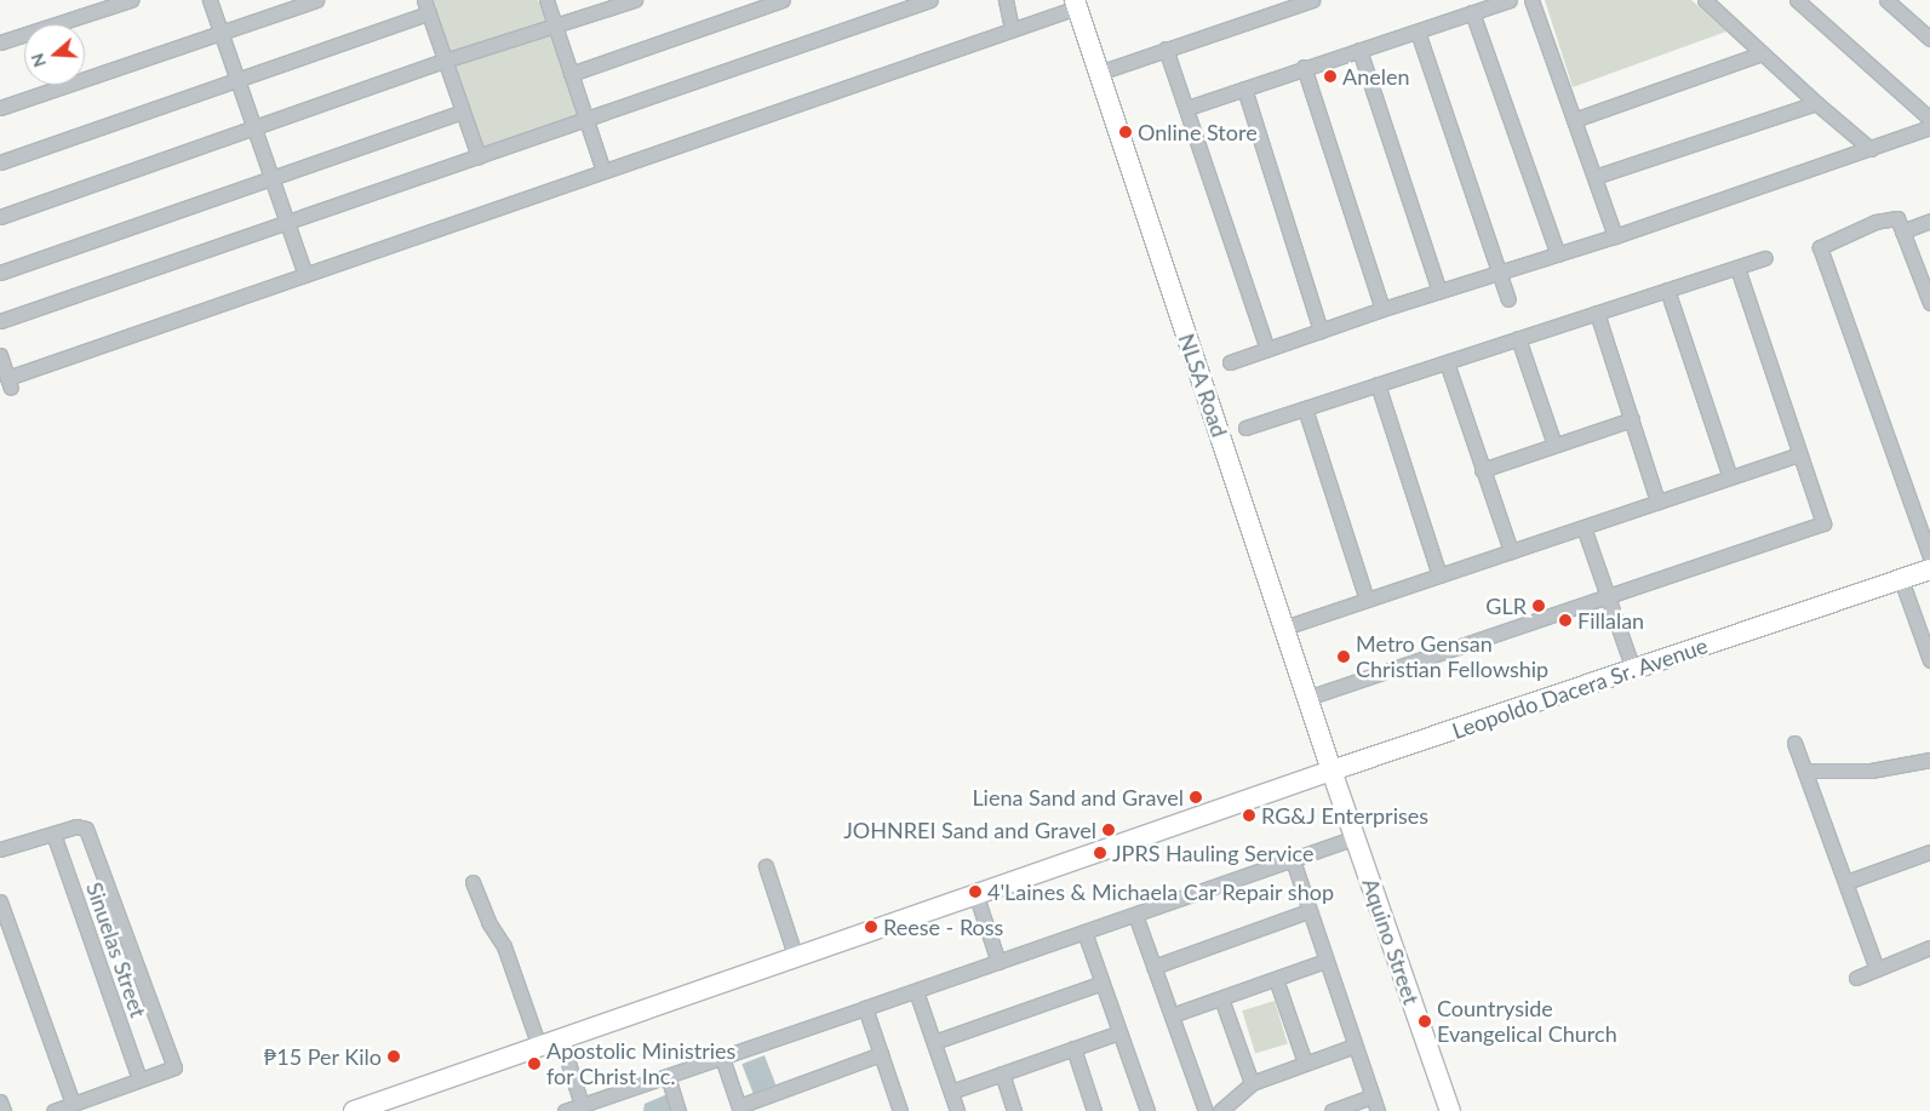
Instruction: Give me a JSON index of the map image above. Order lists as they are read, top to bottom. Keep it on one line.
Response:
{"streets":{"main road":["NLSA Road","Leopoldo Dacera Sr. Avenue","Aquino Street"],"street":["Sinuelas Street"]},"crossings":[["NLSA Road","Leopoldo Dacera Sr. Avenue"],["NLSA Road","Aquino Street"],["Leopoldo Dacera Sr. Avenue","Aquino Street"]],"places":["Anelen","Online Store","GLR","Fillalan","Metro Gensan Christian Fellowship","Liena Sand and Gravel","RG&J Enterprises","JOHNREI Sand and Gravel","JPRS Hauling Service","4'Laines & Michaela Car Repair shop","Reese - Ross","Countryside Evangelical Church","₱15 Per Kilo","Apostolic Ministries for Christ Inc."],"north":"left"}
